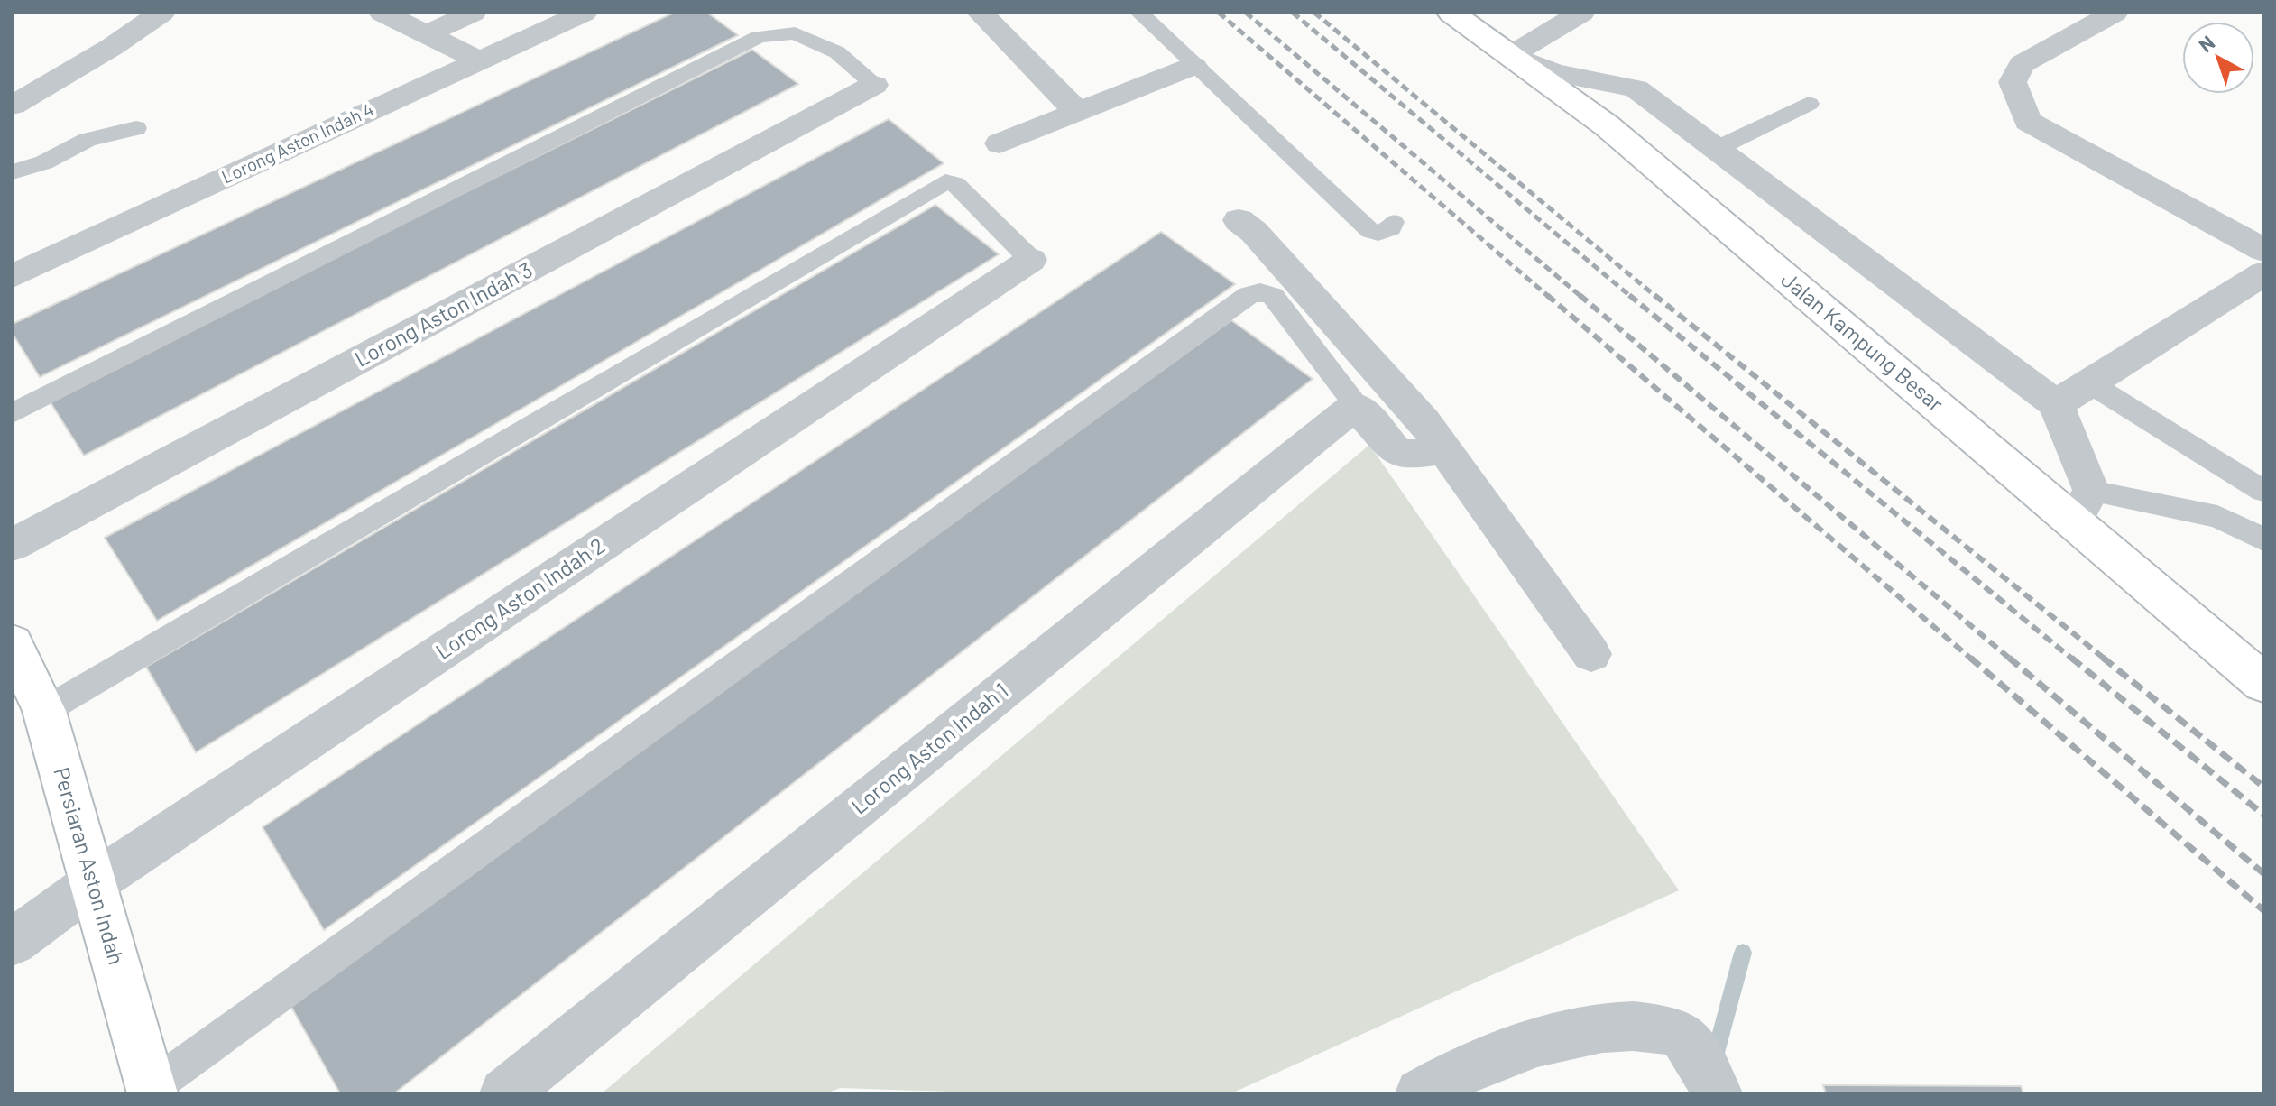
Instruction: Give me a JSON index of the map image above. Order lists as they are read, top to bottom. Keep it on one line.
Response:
{"streets":{"street":["Lorong Aston Indah 4","Lorong Aston Indah 3","Jalan Kampung Besar","Lorong Aston Indah 2","Lorong Aston Indah 1","Persiaran Aston Indah"]},"crossings":[["Lorong Aston Indah 2","Persiaran Aston Indah"]],"north":"top left"}
